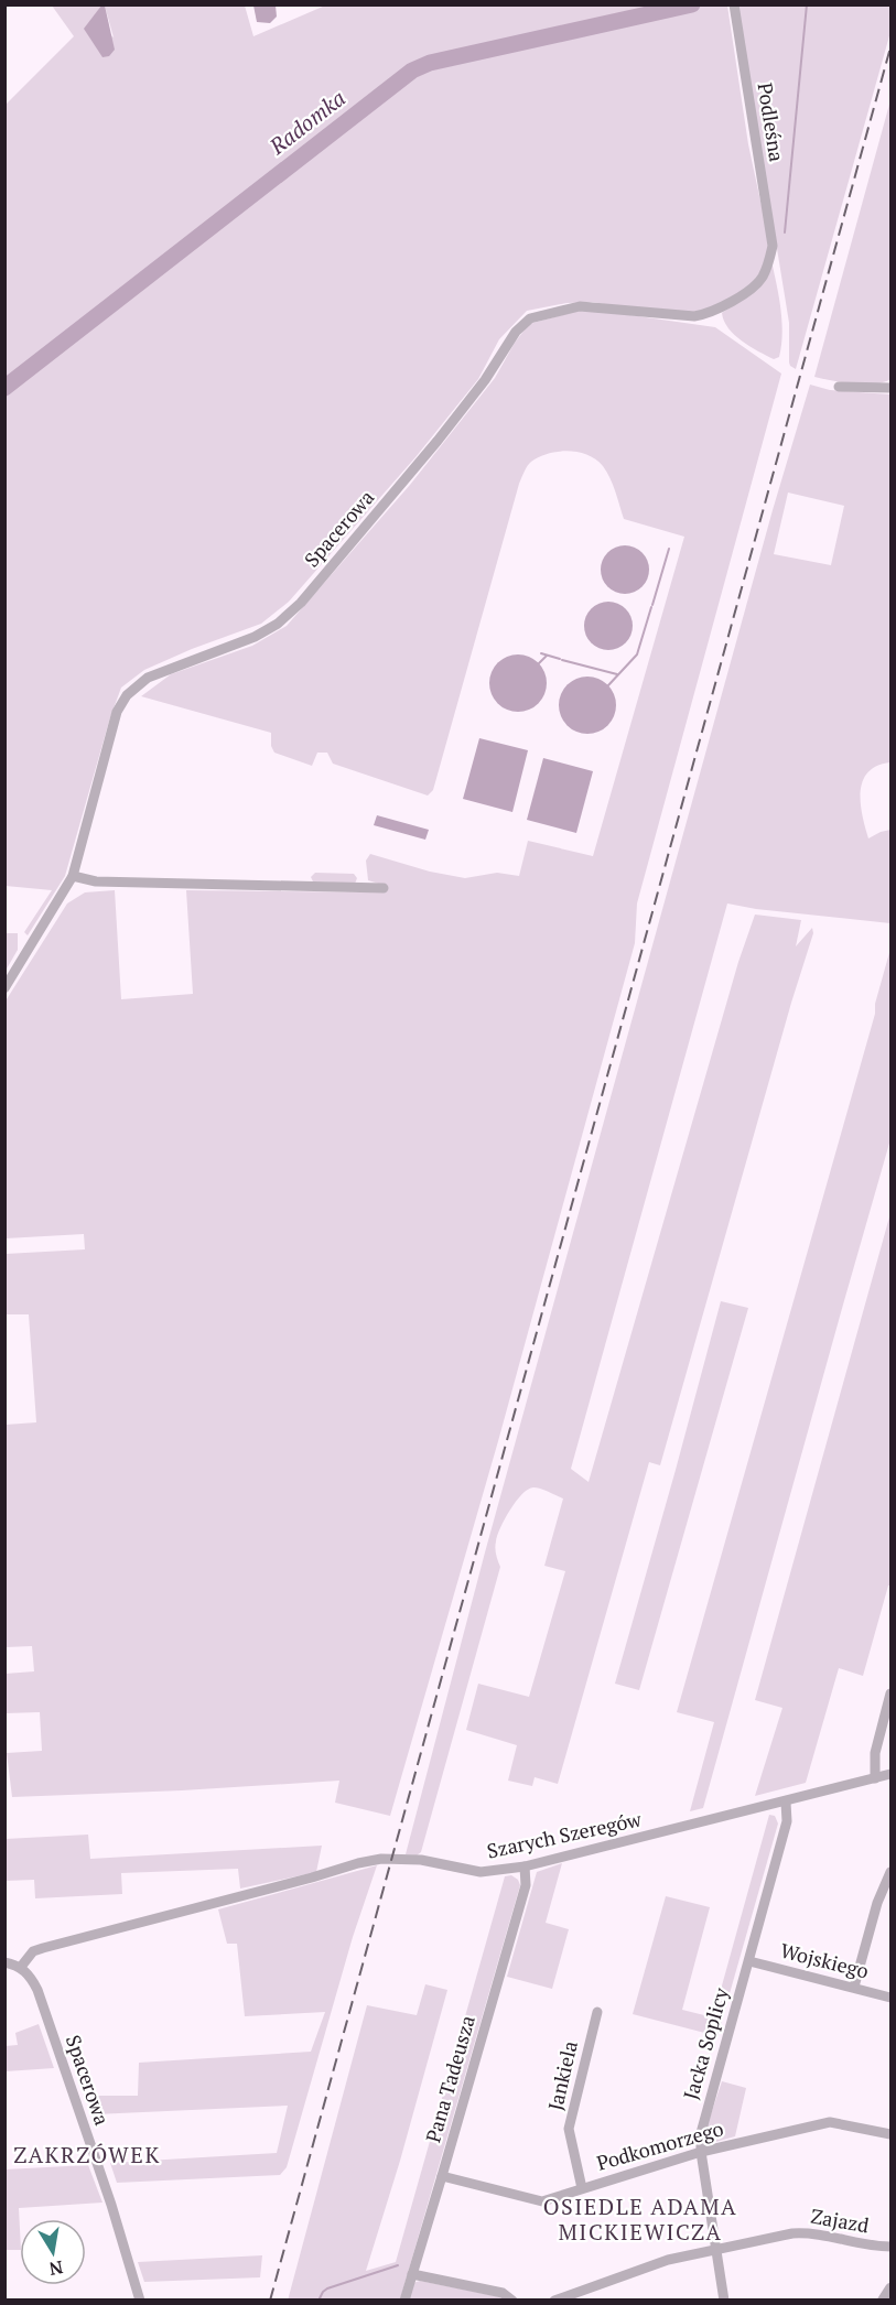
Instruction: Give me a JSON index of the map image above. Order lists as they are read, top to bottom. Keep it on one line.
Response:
{"streets":{"street":["Podleśna","Spacerowa","Szarych Szeregów","Wojskiego","Jacka Soplicy","Jankiela","Pana Tadeusza","Podkomorzego","Zajazd"]},"crossings":[["Podleśna","Spacerowa"],["Spacerowa","Szarych Szeregów"],["Szarych Szeregów","Jacka Soplicy"],["Szarych Szeregów","Pana Tadeusza"],["Wojskiego","Jacka Soplicy"],["Jacka Soplicy","Podkomorzego"],["Jacka Soplicy","Zajazd"],["Jankiela","Podkomorzego"],["Pana Tadeusza","Podkomorzego"]],"districts":["ZAKRZÓWEK","OSIEDLE ADAMA MICKIEWICZA"],"water":["Radomka"],"north":"bottom"}
